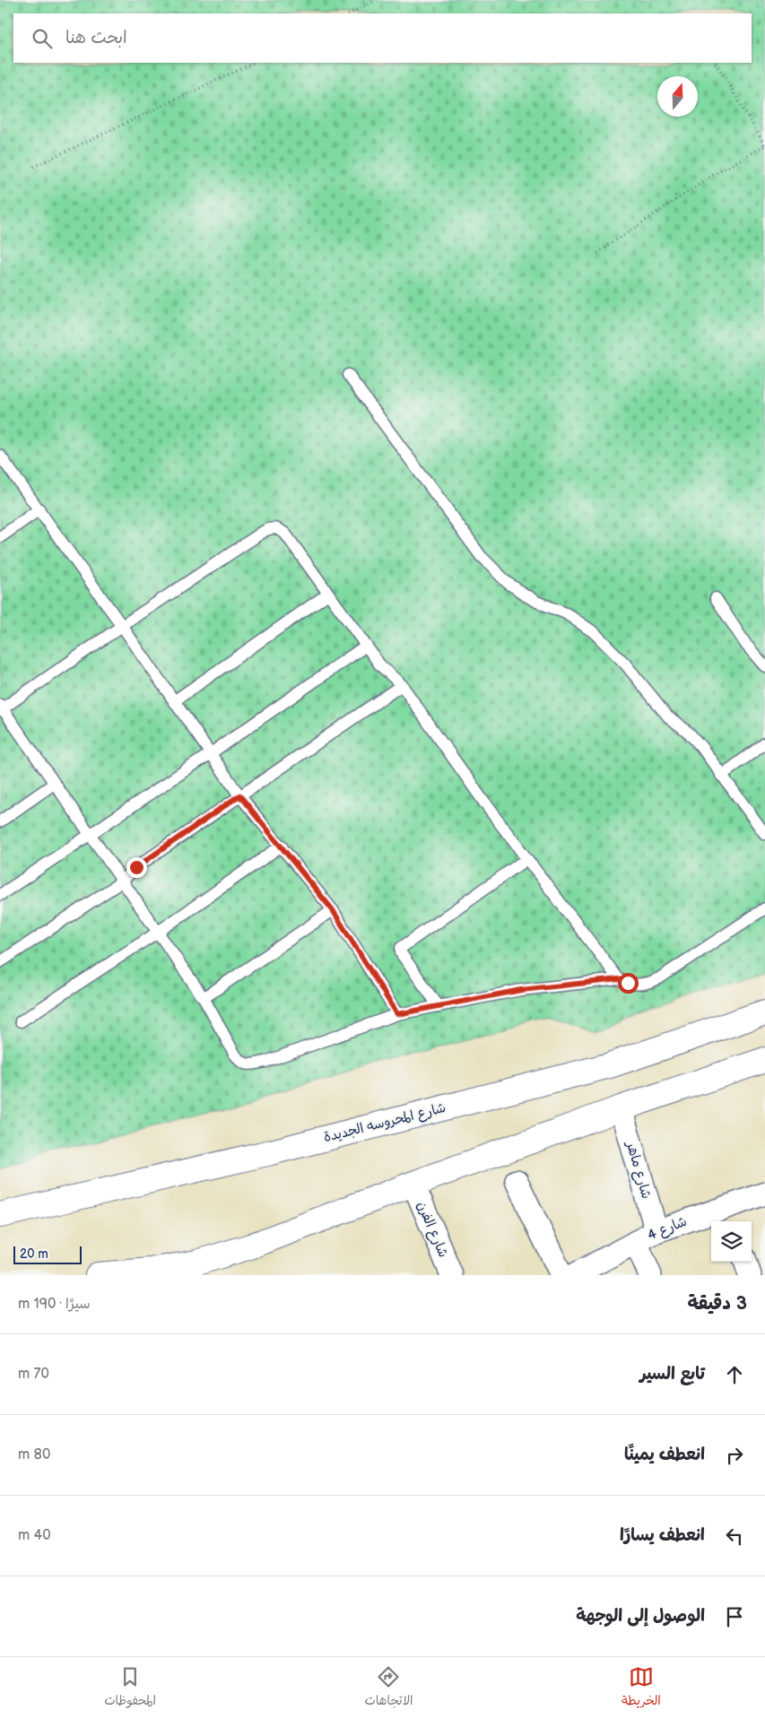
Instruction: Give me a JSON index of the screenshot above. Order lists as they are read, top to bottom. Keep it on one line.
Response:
{"streets":{"main road":["شارع المحروسه الجديدة"],"street":["شارع ماهر","شارع 4","شارع الفرن"]},"crossings":[["شارع ماهر","شارع 4"]],"scale_bar":"20 m","north":"top","page":{"search":"ابحث هنا","scale":"20 m","heading":["3 دقيقة","سيرًا · 190 m"],"list":[["تابع السير","70 m"],["انعطف يمينًا","80 m"],["انعطف يسارًا","40 m"],"الوصول إلى الوجهة"],"nav":["الخريطة","الاتجاهات","المحفوظات"]}}
